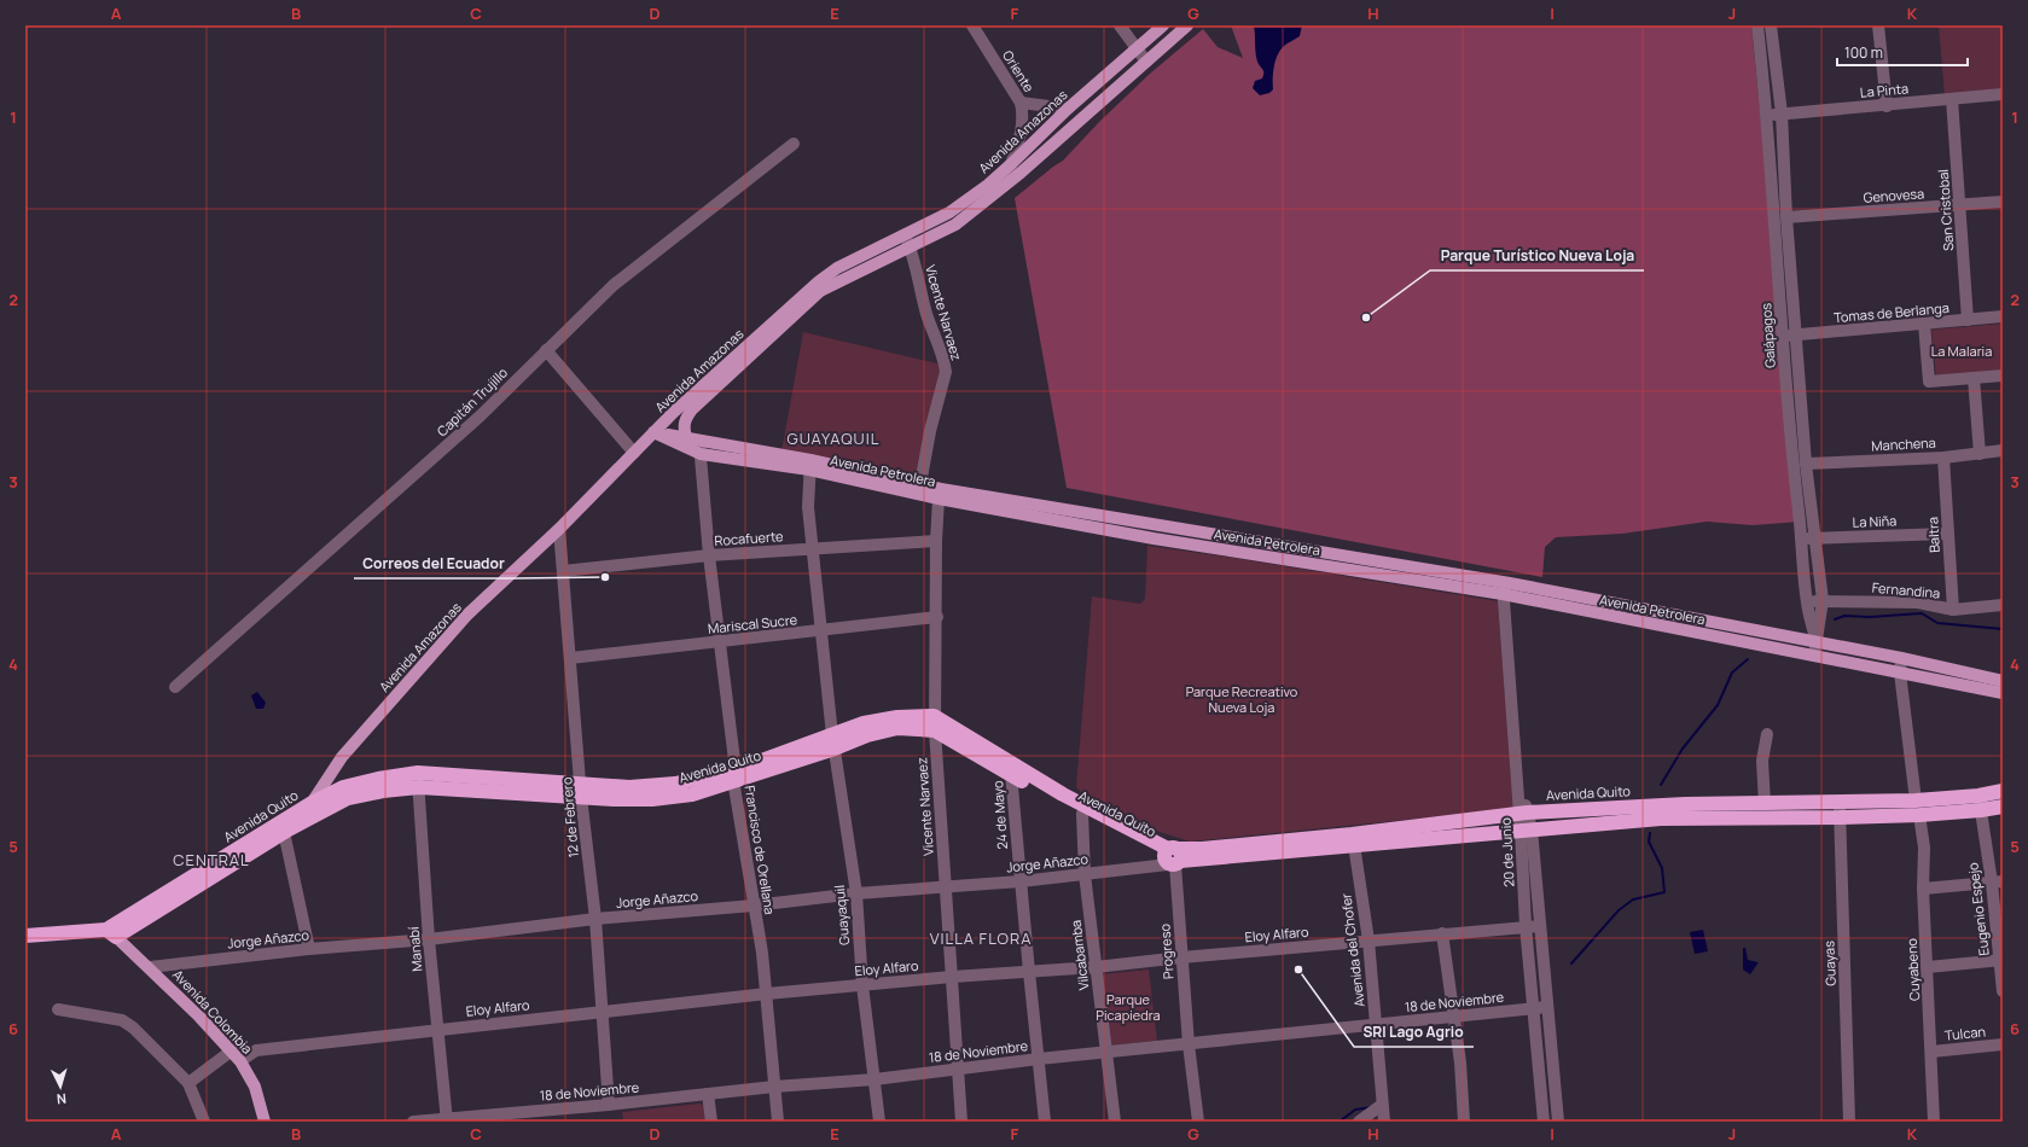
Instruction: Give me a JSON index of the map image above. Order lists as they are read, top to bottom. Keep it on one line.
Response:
{"streets":{"highway":["Avenida Quito"],"main road":["Avenida Amazonas","Avenida Petrolera","Avenida Colombia"],"street":["Oriente","La Pinta","Genovesa","San Cristobal","Vicente Narvaez","Tomas de Berlanga","Galápagos","Capitán Trujillo","Manchena","La Niña","Baltra","Rocafuerte","Fernandina","Mariscal Sucre","24 de Mayo","12 de Febrero","Francisco de Orellana","20 de Junio","Jorge Añazco","Eugenio Espejo","Guayaquil","Eloy Alfaro","Manabí","Avenida del Chofer","Progreso","Vilcabamba","Guayas","Cuyabeno","18 de Noviembre","Tulcan"]},"crossings":[["Oriente","Avenida Amazonas"],["La Pinta","San Cristobal"],["La Pinta","Galápagos"],["Avenida Amazonas","Vicente Narvaez"],["Avenida Amazonas","Avenida Petrolera"],["Avenida Amazonas","Avenida Quito"],["Avenida Amazonas","12 de Febrero"],["Genovesa","San Cristobal"],["Genovesa","Galápagos"],["San Cristobal","Tomas de Berlanga"],["Vicente Narvaez","Avenida Petrolera"],["Vicente Narvaez","Rocafuerte"],["Vicente Narvaez","Mariscal Sucre"],["Vicente Narvaez","Avenida Quito"],["Vicente Narvaez","Jorge Añazco"],["Vicente Narvaez","Eloy Alfaro"],["Vicente Narvaez","18 de Noviembre"],["Tomas de Berlanga","Galápagos"],["Galápagos","Manchena"],["Galápagos","Avenida Petrolera"],["Galápagos","La Niña"],["Galápagos","Fernandina"],["Manchena","Baltra"],["Avenida Petrolera","Francisco de Orellana"],["Avenida Petrolera","20 de Junio"],["Avenida Petrolera","Guayaquil"],["La Niña","Baltra"],["Baltra","Fernandina"],["Rocafuerte","12 de Febrero"],["Rocafuerte","Francisco de Orellana"],["Rocafuerte","Guayaquil"],["Mariscal Sucre","12 de Febrero"],["Mariscal Sucre","Francisco de Orellana"],["Mariscal Sucre","Guayaquil"],["Avenida Quito","24 de Mayo"],["Avenida Quito","12 de Febrero"],["Avenida Quito","Francisco de Orellana"],["Avenida Quito","20 de Junio"],["Avenida Quito","Jorge Añazco"],["Avenida Quito","Eugenio Espejo"],["Avenida Quito","Guayaquil"],["Avenida Quito","Manabí"],["Avenida Quito","Avenida del Chofer"],["Avenida Quito","Progreso"],["Avenida Quito","Vilcabamba"],["Avenida Quito","Guayas"],["Avenida Quito","Cuyabeno"],["Avenida Quito","Avenida Colombia"],["24 de Mayo","Jorge Añazco"],["24 de Mayo","Eloy Alfaro"],["24 de Mayo","18 de Noviembre"],["12 de Febrero","Jorge Añazco"],["12 de Febrero","Eloy Alfaro"],["12 de Febrero","18 de Noviembre"],["Francisco de Orellana","Jorge Añazco"],["Francisco de Orellana","Eloy Alfaro"],["Francisco de Orellana","18 de Noviembre"],["20 de Junio","Eloy Alfaro"],["20 de Junio","18 de Noviembre"],["Jorge Añazco","Guayaquil"],["Jorge Añazco","Manabí"],["Jorge Añazco","Progreso"],["Jorge Añazco","Vilcabamba"],["Jorge Añazco","Avenida Colombia"],["Guayaquil","Eloy Alfaro"],["Guayaquil","18 de Noviembre"],["Eloy Alfaro","Manabí"],["Eloy Alfaro","Avenida del Chofer"],["Eloy Alfaro","Progreso"],["Eloy Alfaro","Vilcabamba"],["Eloy Alfaro","Avenida Colombia"],["Manabí","18 de Noviembre"],["Avenida del Chofer","18 de Noviembre"],["Progreso","18 de Noviembre"],["Vilcabamba","18 de Noviembre"],["Cuyabeno","Tulcan"]],"districts":["GUAYAQUIL","CENTRAL","VILLA FLORA"],"parks":["La Malaria","Parque Recreativo Nueva Loja","Parque Picapiedra"],"places":["Parque Turístico Nueva Loja","Correos del Ecuador","SRI Lago Agrio"],"scale_bar":"100 m","north":"bottom","grid":{"columns":["A","B","C","D","E","F","G","H","I","J","K"],"rows":["1","2","3","4","5","6"]}}
